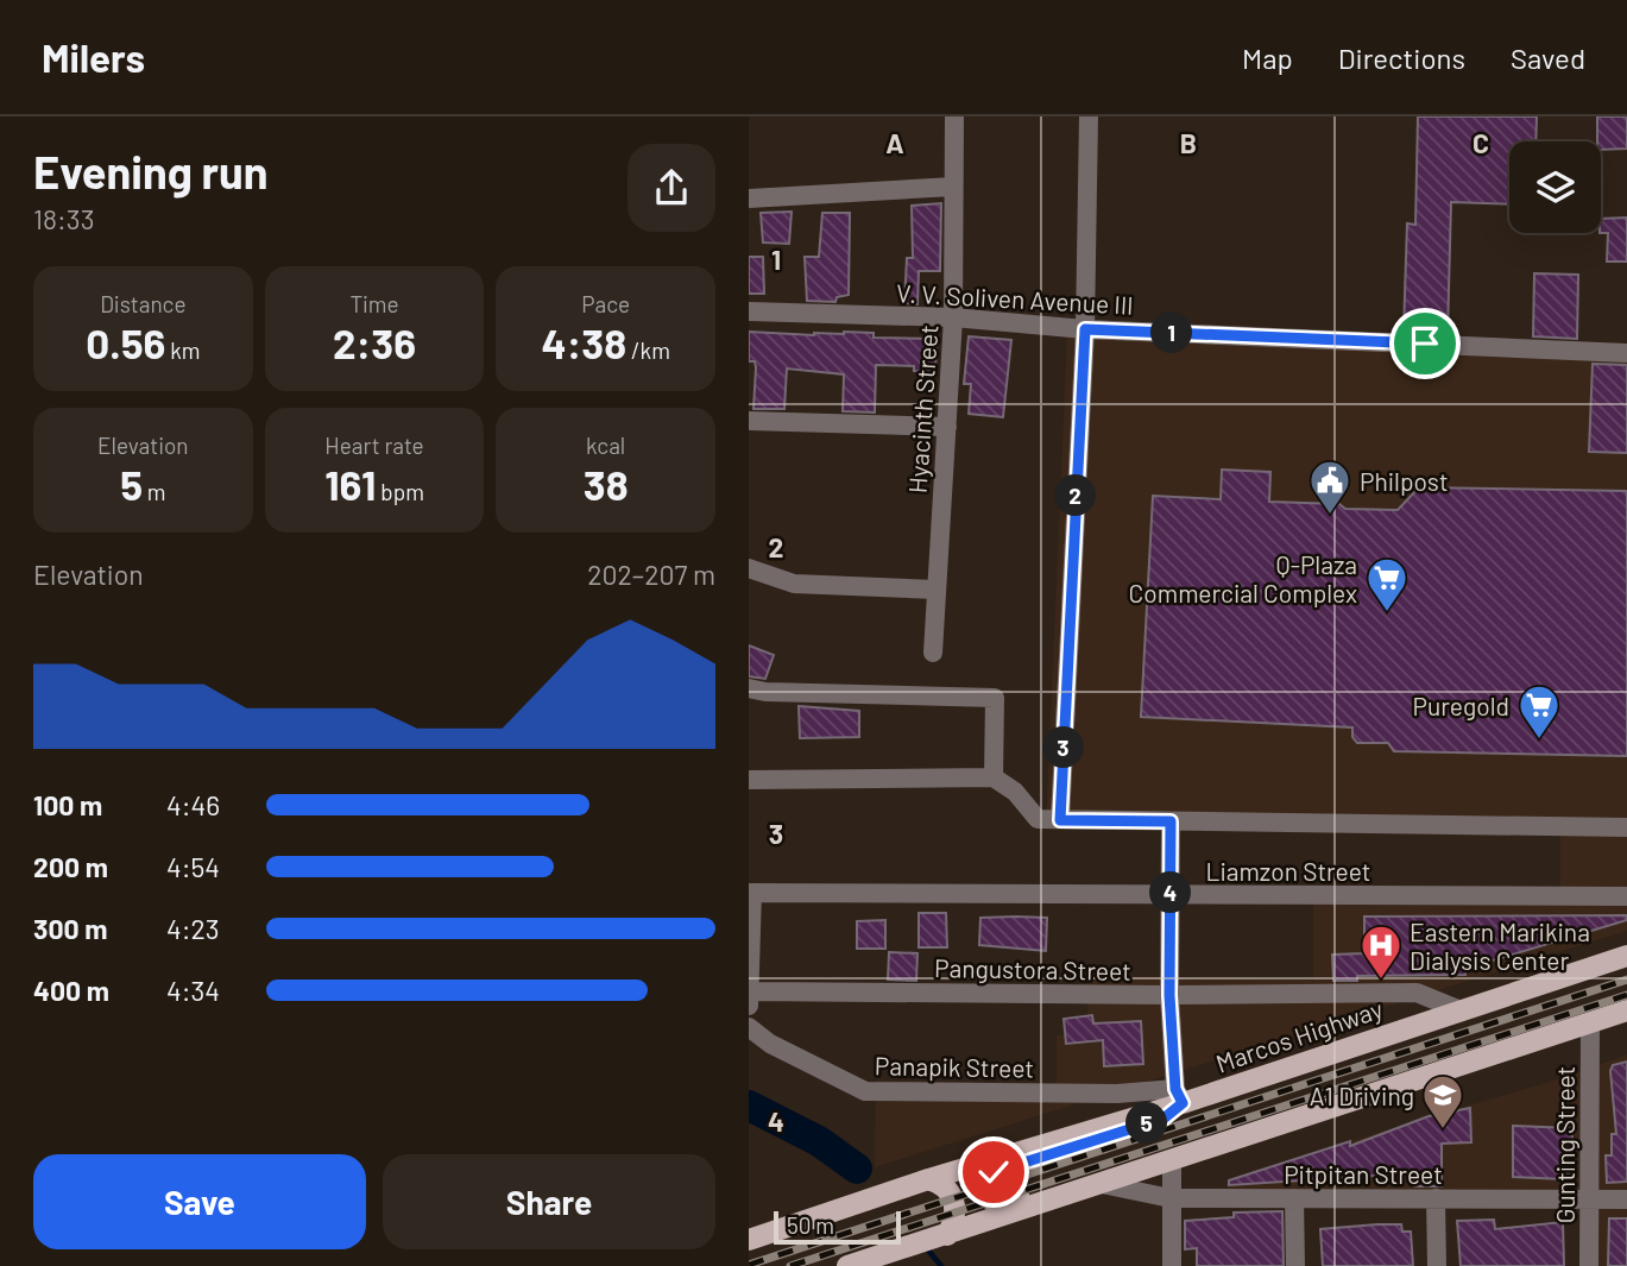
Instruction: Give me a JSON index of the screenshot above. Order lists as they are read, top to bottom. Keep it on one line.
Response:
{"streets":{"main road":["Marcos Highway"],"street":["V. V. Soliven Avenue III","Hyacinth Street","Liamzon Street","Pangustora Street","Panapik Street","Gunting Street","Pitpitan Street"]},"crossings":[["V. V. Soliven Avenue III","Hyacinth Street"],["Pangustora Street","Marcos Highway"],["Marcos Highway","Panapik Street"],["Gunting Street","Pitpitan Street"]],"places":{"public building":["Philpost"],"supermarket":["Q-Plaza Commercial Complex","Puregold"],"hospital":["Eastern Marikina Dialysis Center"],"school or university":["A1 Driving"]},"scale_bar":"50 m","page":{"header":"Milers","nav":["Map","Directions","Saved"],"heading":["Evening run","18:33"],"stats":[["Distance","0.56 km"],["Time","2:36"],["Pace","4:38 /km"],["Elevation","5 m"],["Heart rate","161 bpm"],["kcal","38"]],"pins":["1","2","3","4","5"],"chart":["Elevation","202–207 m"],"list":[{"name":"100 m","note":"4:46"},{"name":"200 m","note":"4:54"},{"name":"300 m","note":"4:23"},{"name":"400 m","note":"4:34"}],"buttons":["Save","Share"],"scale":"50 m"},"grid":{"columns":["A","B","C"],"rows":["1","2","3","4"]}}
